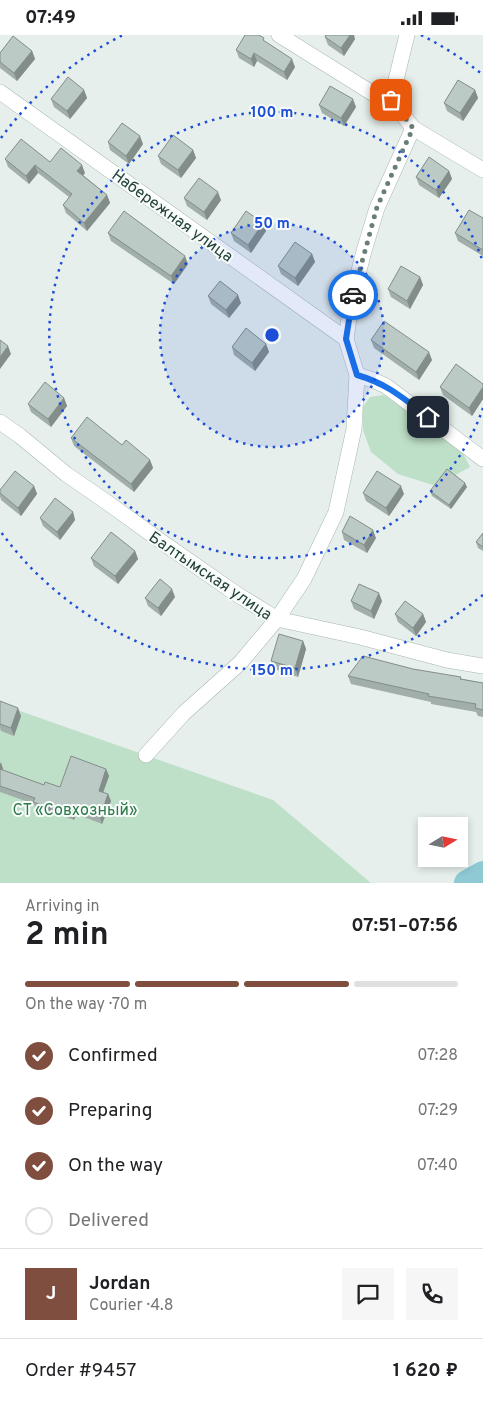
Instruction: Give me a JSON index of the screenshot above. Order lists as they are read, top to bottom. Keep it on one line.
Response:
{"streets":{"street":["Набережная улица","Балтымская улица"]},"parks":["СТ «Совхозный»"],"north":"right","page":{"status":"07:49","heading":["2 min","Arriving in","07:51–07:56"],"panel":["Jordan","Courier · 4.8","Order #9457","1 620 ₽"],"bar":"On the way · 70 m","list":[["Confirmed","07:28"],["Preparing","07:29"],["On the way","07:40"],"Delivered"],"round":"J"},"rings":["100 m","50 m","150 m"]}
